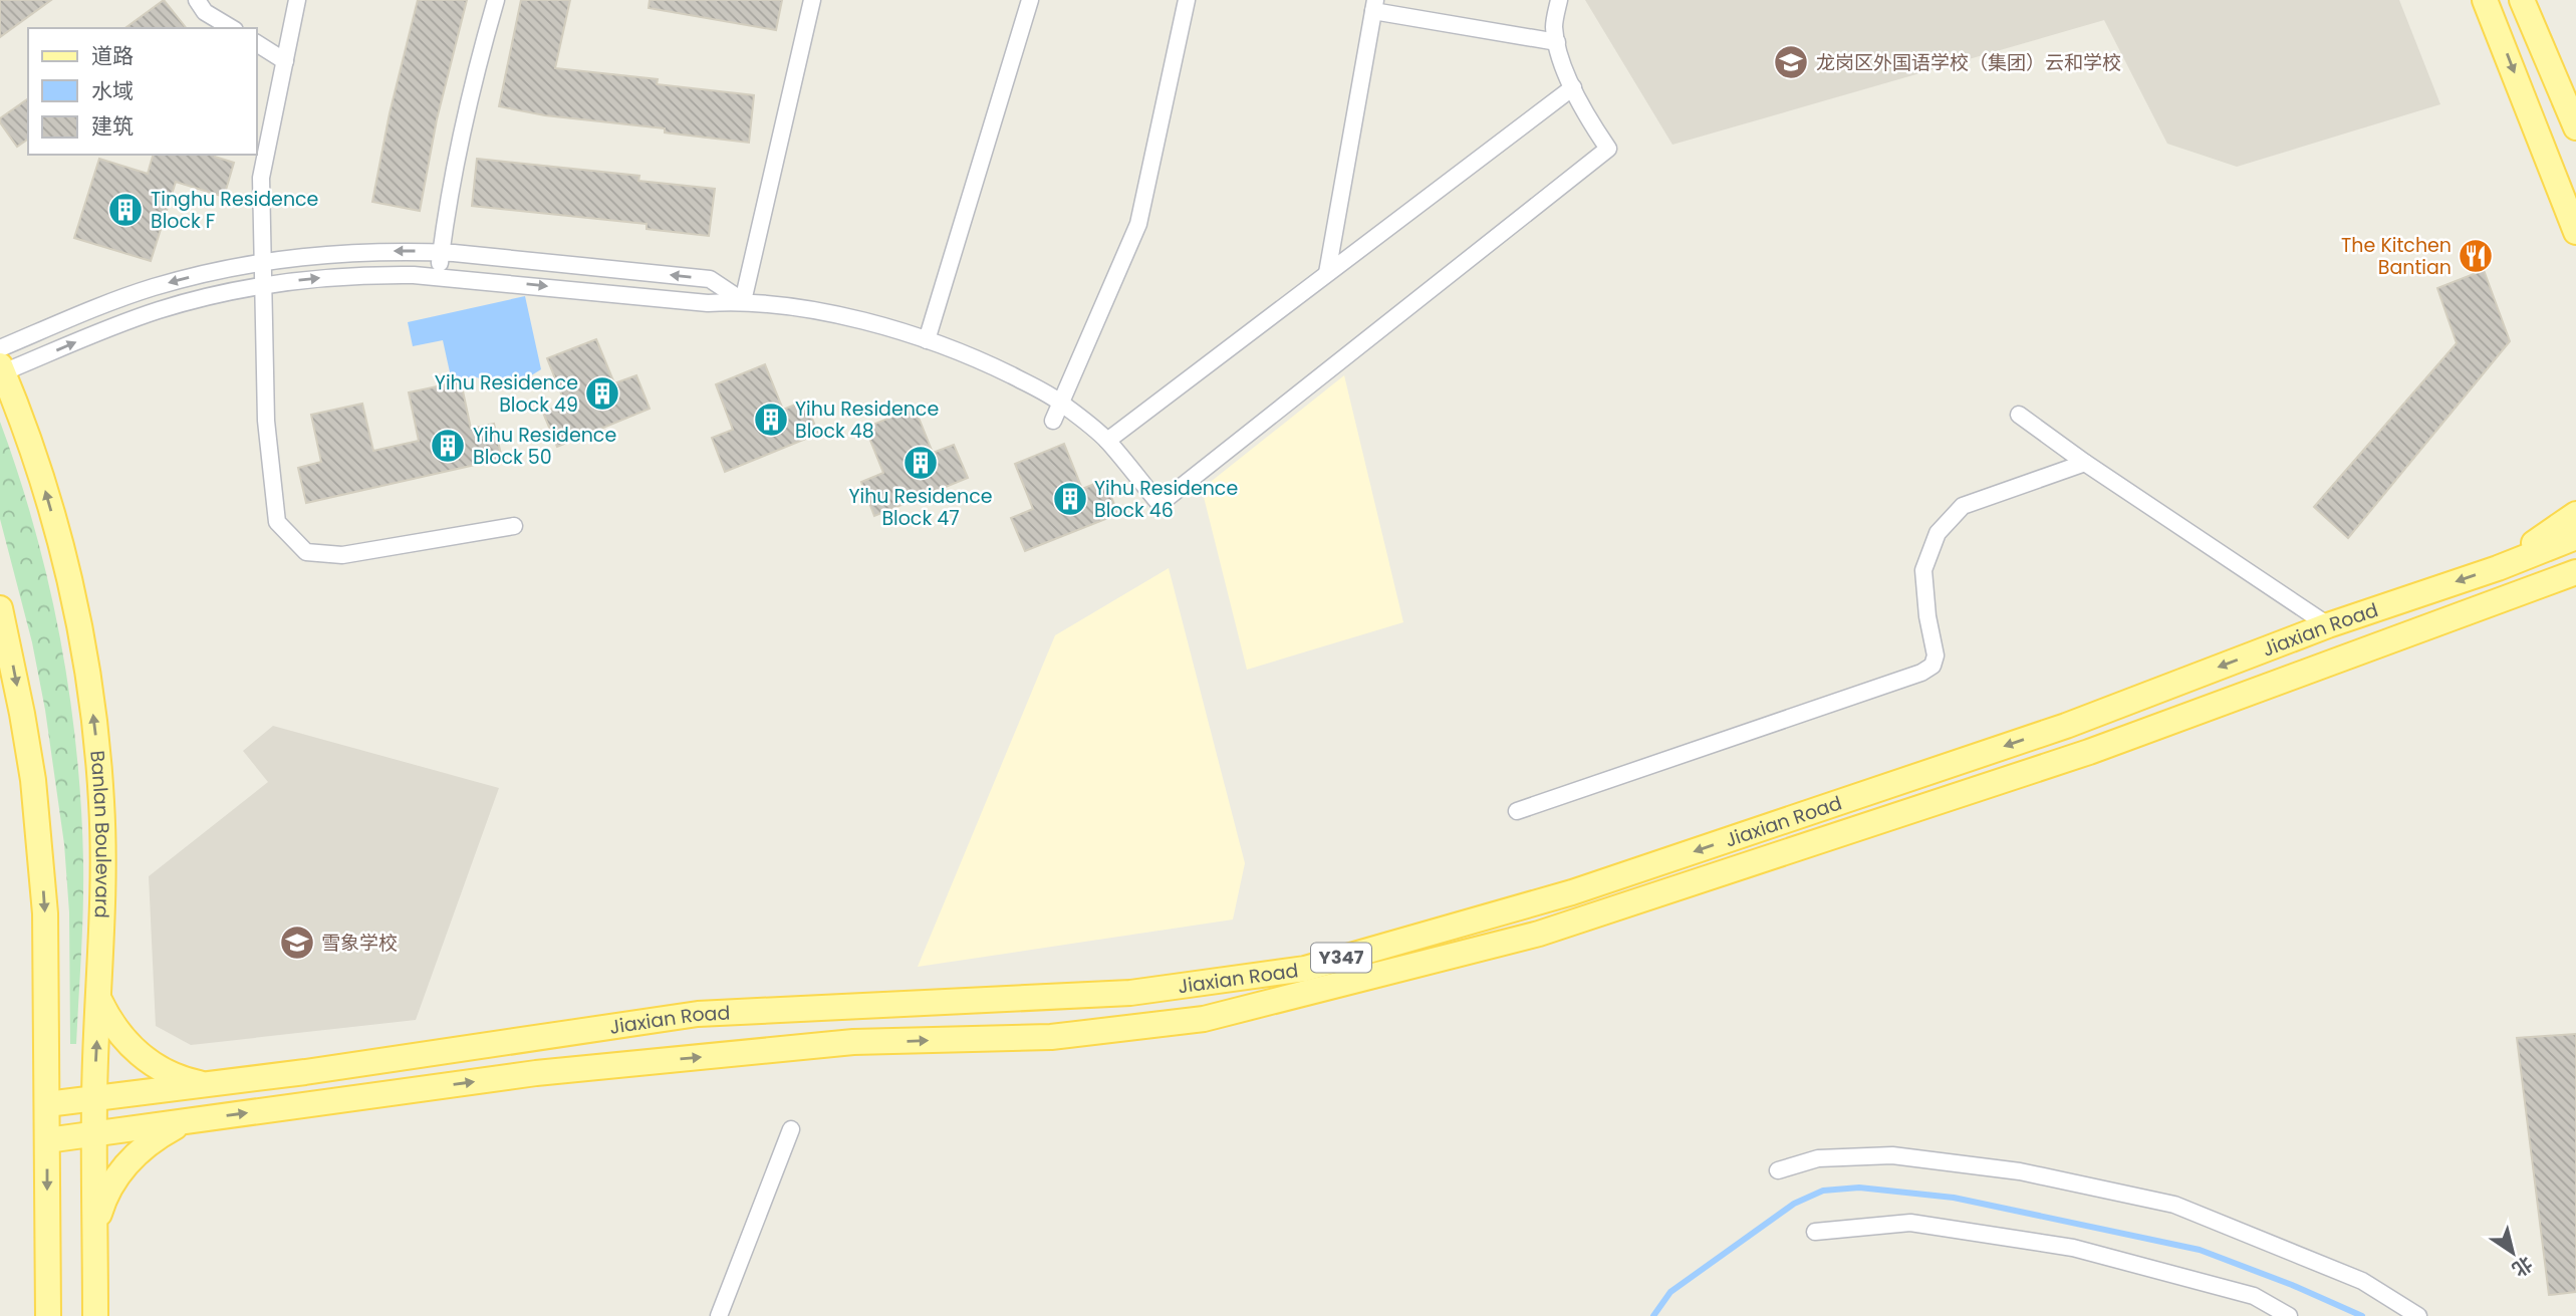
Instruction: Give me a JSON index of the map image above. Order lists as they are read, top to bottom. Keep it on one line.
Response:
{"streets":{"main road":["Jiaxian Road","Banlan Boulevard","Y347"]},"crossings":[["Jiaxian Road","Banlan Boulevard"]],"places":{"school or university":["龙岗区外国语学校（集团）云和学校","雪象学校"],"building":["Tinghu Residence Block F","Yihu Residence Block 49","Yihu Residence Block 48","Yihu Residence Block 50","Yihu Residence Block 47","Yihu Residence Block 46"],"restaurant":["The Kitchen Bantian"]},"legend":["道路","水域","建筑"],"north":"bottom right"}
